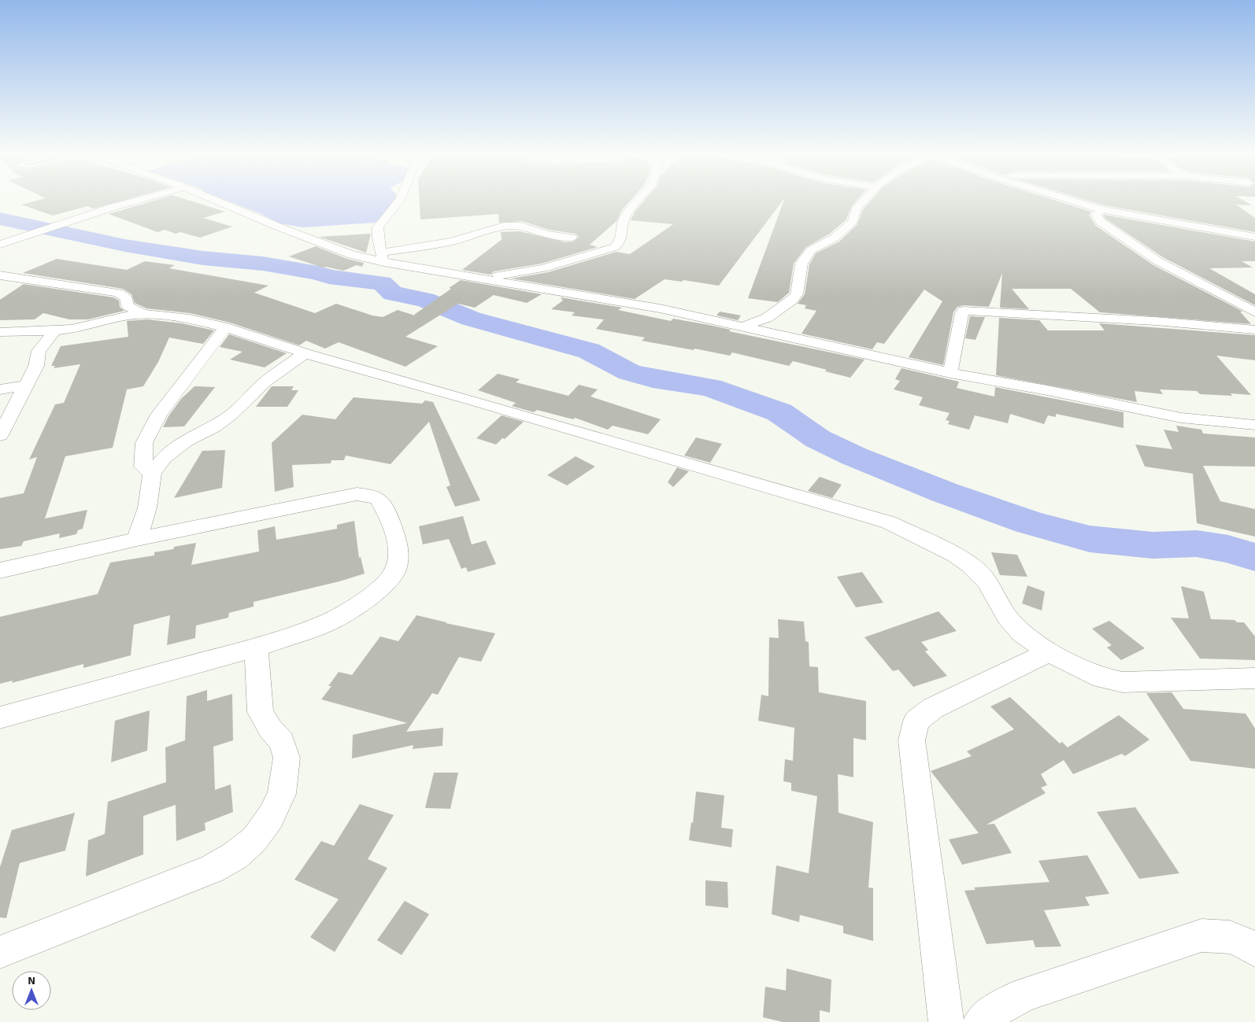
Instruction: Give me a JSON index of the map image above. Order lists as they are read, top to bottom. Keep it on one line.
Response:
{"north":"top"}
